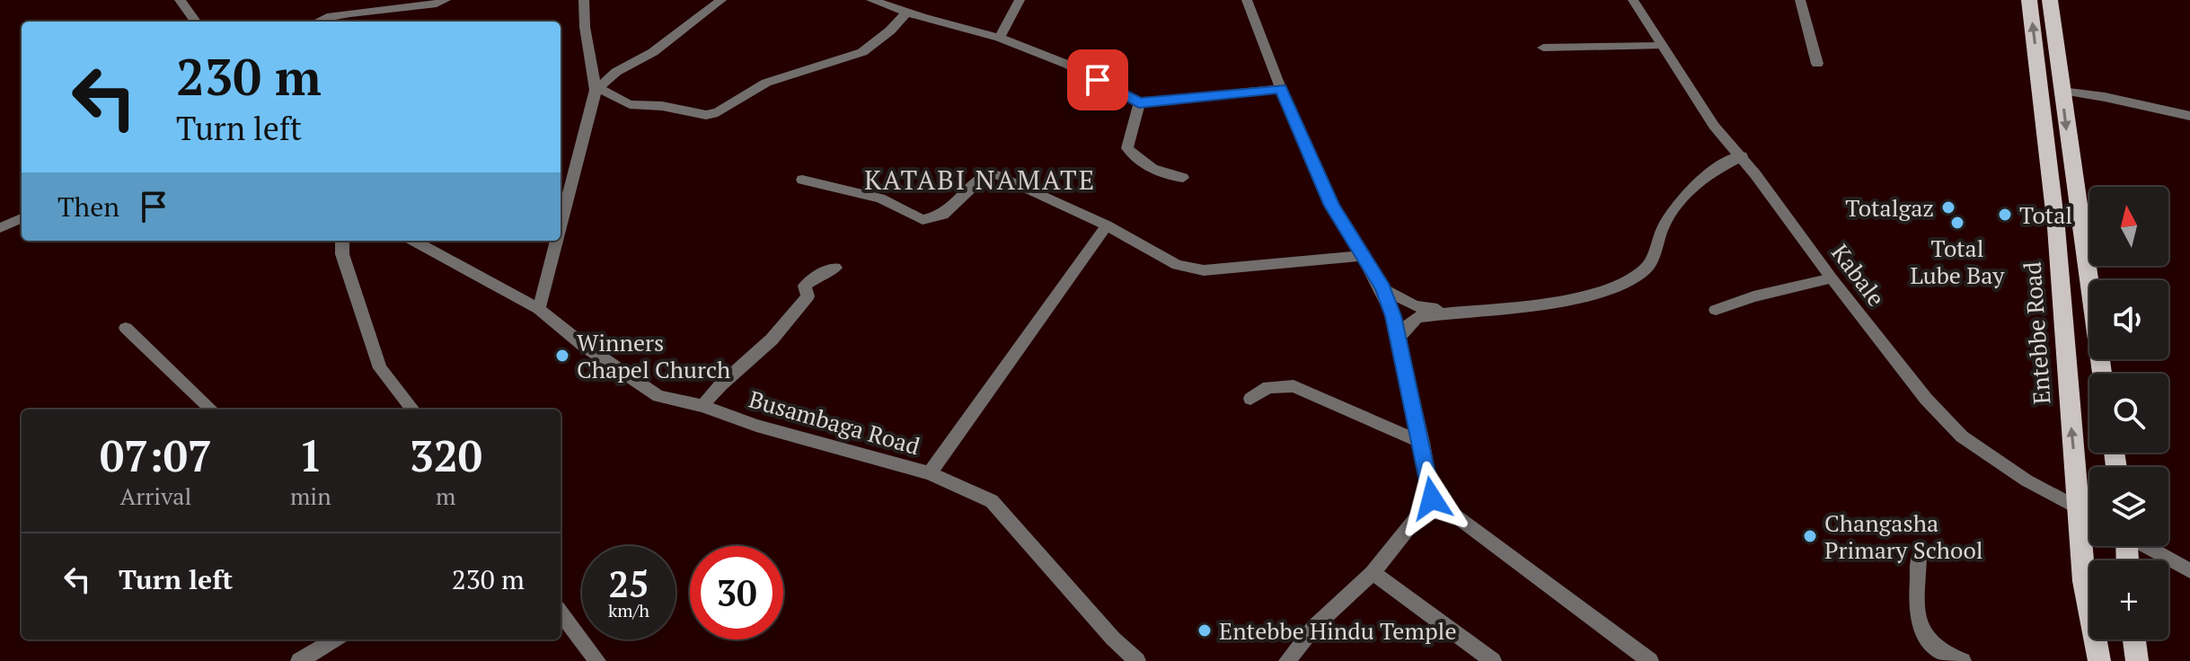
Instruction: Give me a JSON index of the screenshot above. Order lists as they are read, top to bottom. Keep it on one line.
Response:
{"streets":{"highway":["Entebbe Road"],"street":["Kabale","Busambaga Road"]},"crossings":[["Kabale","Entebbe Road"]],"districts":["KATABI NAMATE"],"places":["Totalgaz","Total","Total Lube Bay","Winners Chapel Church","Changasha Primary School","Entebbe Hindu Temple"],"north":"top","page":{"turn":["230 m","Turn left"],"then":"Then","map_buttons":"+","eta":["07:07","Arrival","1","min","320","m"],"list":[{"name":"Turn left","value":"230 m"}],"speed":"25 km/h","limit":"30"}}
